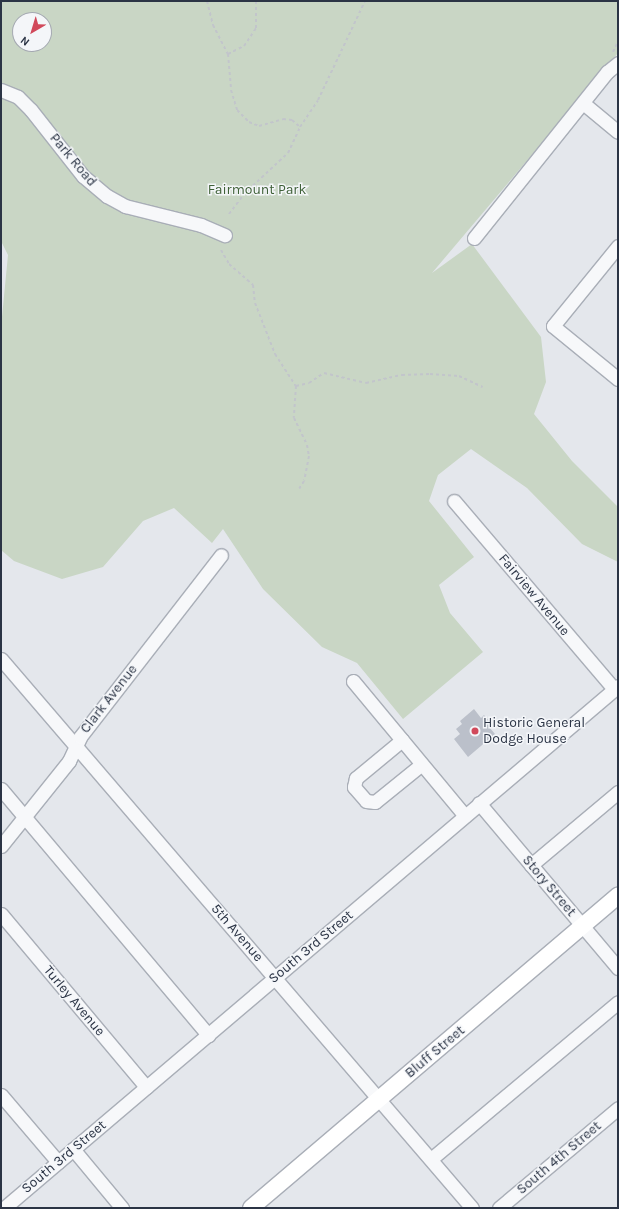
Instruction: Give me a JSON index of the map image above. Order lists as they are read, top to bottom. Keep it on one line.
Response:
{"streets":{"main road":["Bluff Street"],"street":["Park Road","Fairview Avenue","Clark Avenue","Story Street","5th Avenue","South 3rd Street","Turley Avenue","South 4th Street"]},"crossings":[["Fairview Avenue","South 3rd Street"],["Clark Avenue","5th Avenue"],["Story Street","South 3rd Street"],["Story Street","Bluff Street"],["5th Avenue","South 3rd Street"],["5th Avenue","Bluff Street"],["South 3rd Street","Turley Avenue"]],"parks":["Fairmount Park"],"places":["Historic General Dodge House"],"north":"bottom left"}
